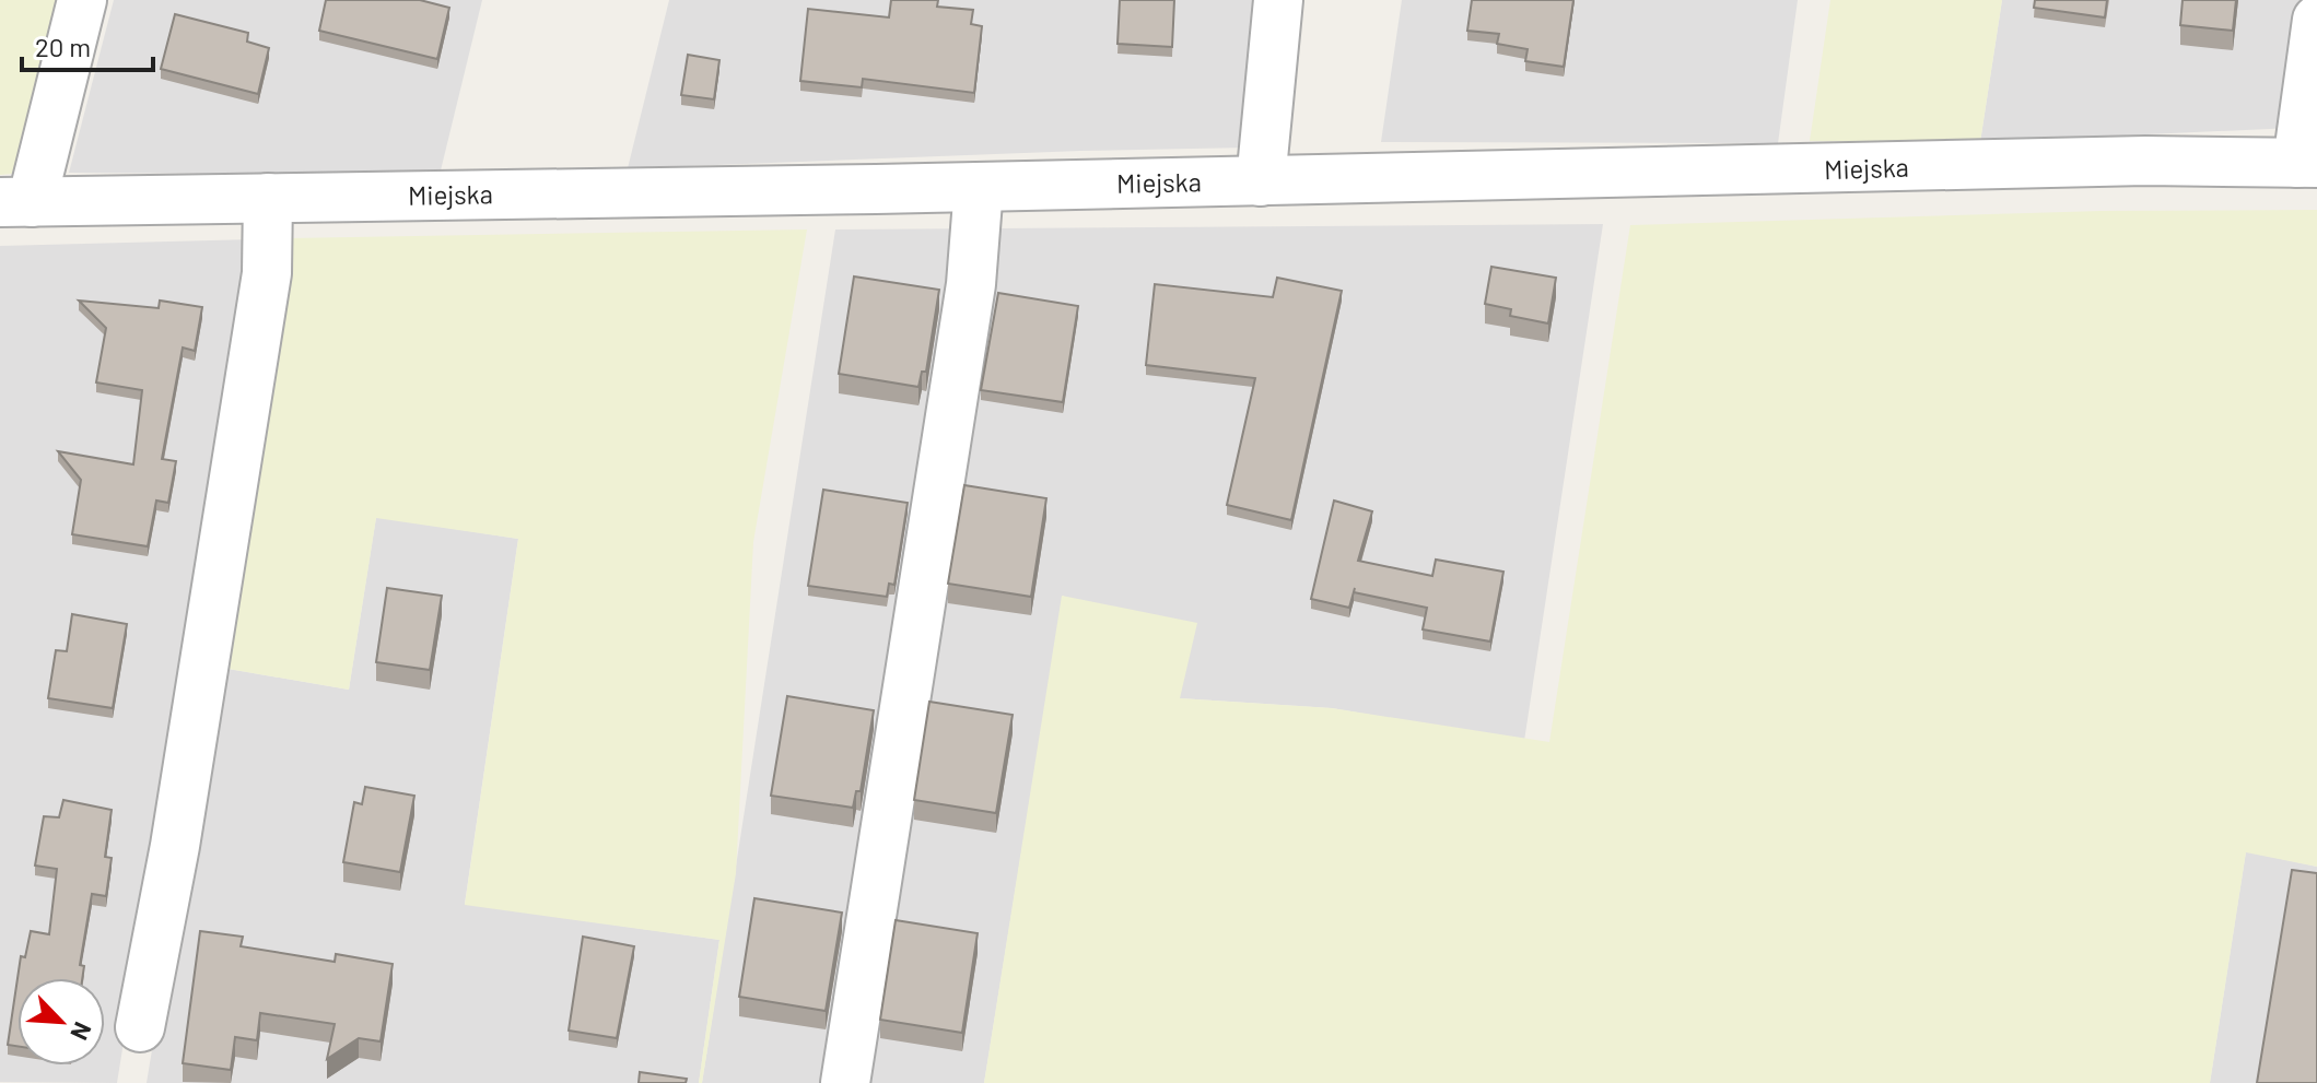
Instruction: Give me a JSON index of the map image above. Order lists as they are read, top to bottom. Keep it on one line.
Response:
{"streets":{"street":["Miejska"]},"scale_bar":"20 m","north":"bottom right"}
